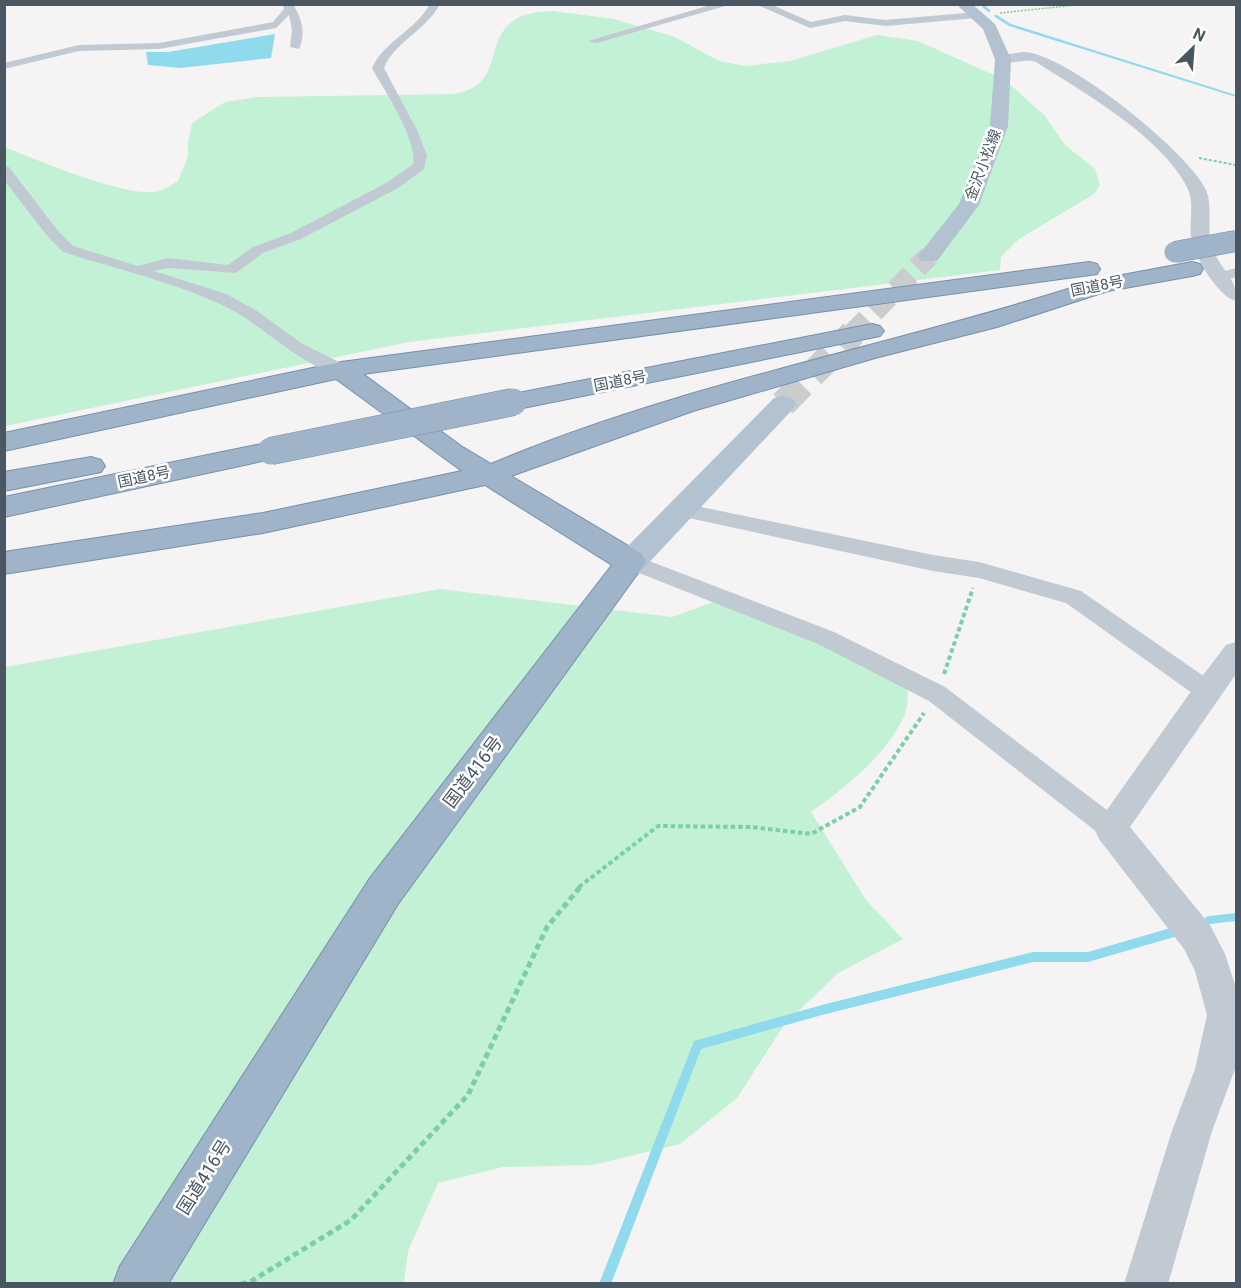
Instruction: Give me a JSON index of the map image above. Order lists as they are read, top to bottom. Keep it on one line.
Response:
{"streets":{"highway":["国道8号","国道416号"],"main road":["金沢小松線"]},"north":"top right"}
